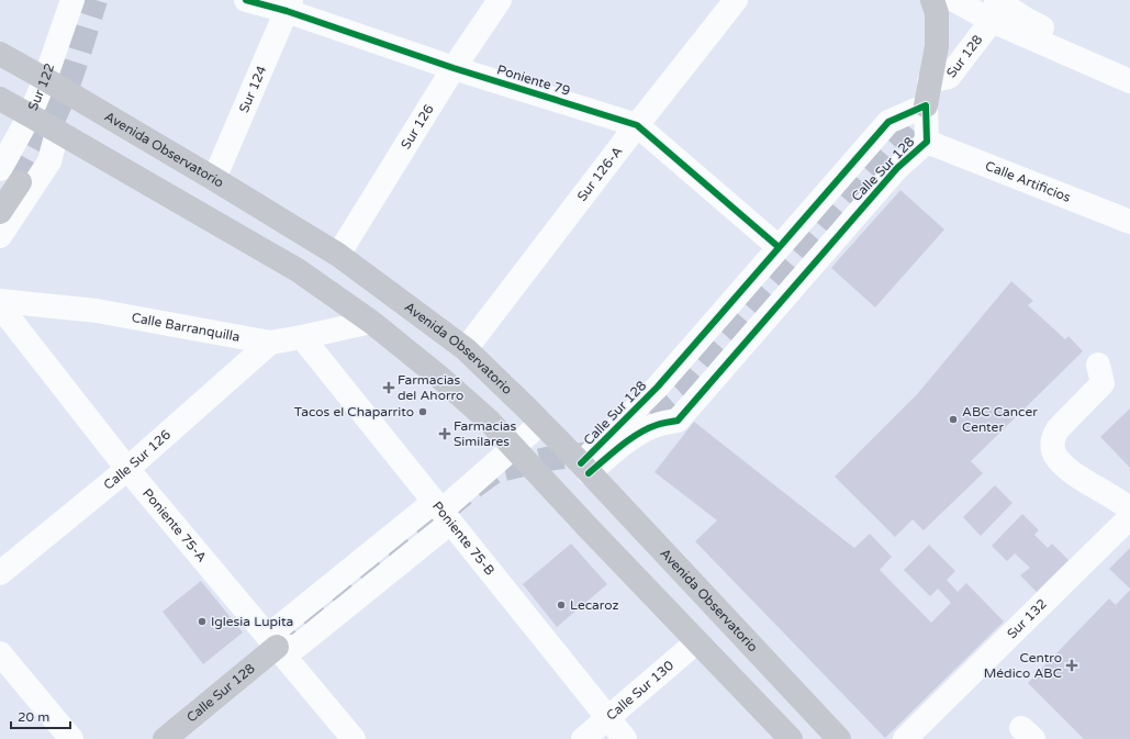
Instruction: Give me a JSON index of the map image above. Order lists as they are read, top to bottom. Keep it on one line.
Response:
{"streets":{"main road":["Avenida Observatorio","Calle Sur 128"],"street":["Sur 128","Poniente 79","Sur 122","Sur 124","Sur 126","Sur 126-A","Calle Artificios","Calle Barranquilla","Calle Sur 126","Poniente 75-A","Poniente 75-B","Sur 132","Calle Sur 130"]},"crossings":[["Poniente 79","Sur 124"],["Poniente 79","Sur 126"],["Poniente 79","Calle Sur 128"],["Poniente 79","Sur 126-A"],["Sur 122","Avenida Observatorio"],["Sur 124","Avenida Observatorio"],["Sur 126","Avenida Observatorio"],["Avenida Observatorio","Calle Sur 128"],["Avenida Observatorio","Sur 126-A"],["Calle Sur 128","Calle Artificios"],["Calle Sur 128","Poniente 75-A"],["Calle Barranquilla","Calle Sur 126"],["Calle Barranquilla","Poniente 75-B"],["Calle Sur 126","Poniente 75-A"],["Poniente 75-B","Calle Sur 130"]],"places":{"health":["Farmacias del Ahorro","Farmacias Similares","Centro Médico ABC"],"other":["Tacos el Chaparrito","ABC Cancer Center","Lecaroz","Iglesia Lupita"]},"scale_bar":"20 m"}
